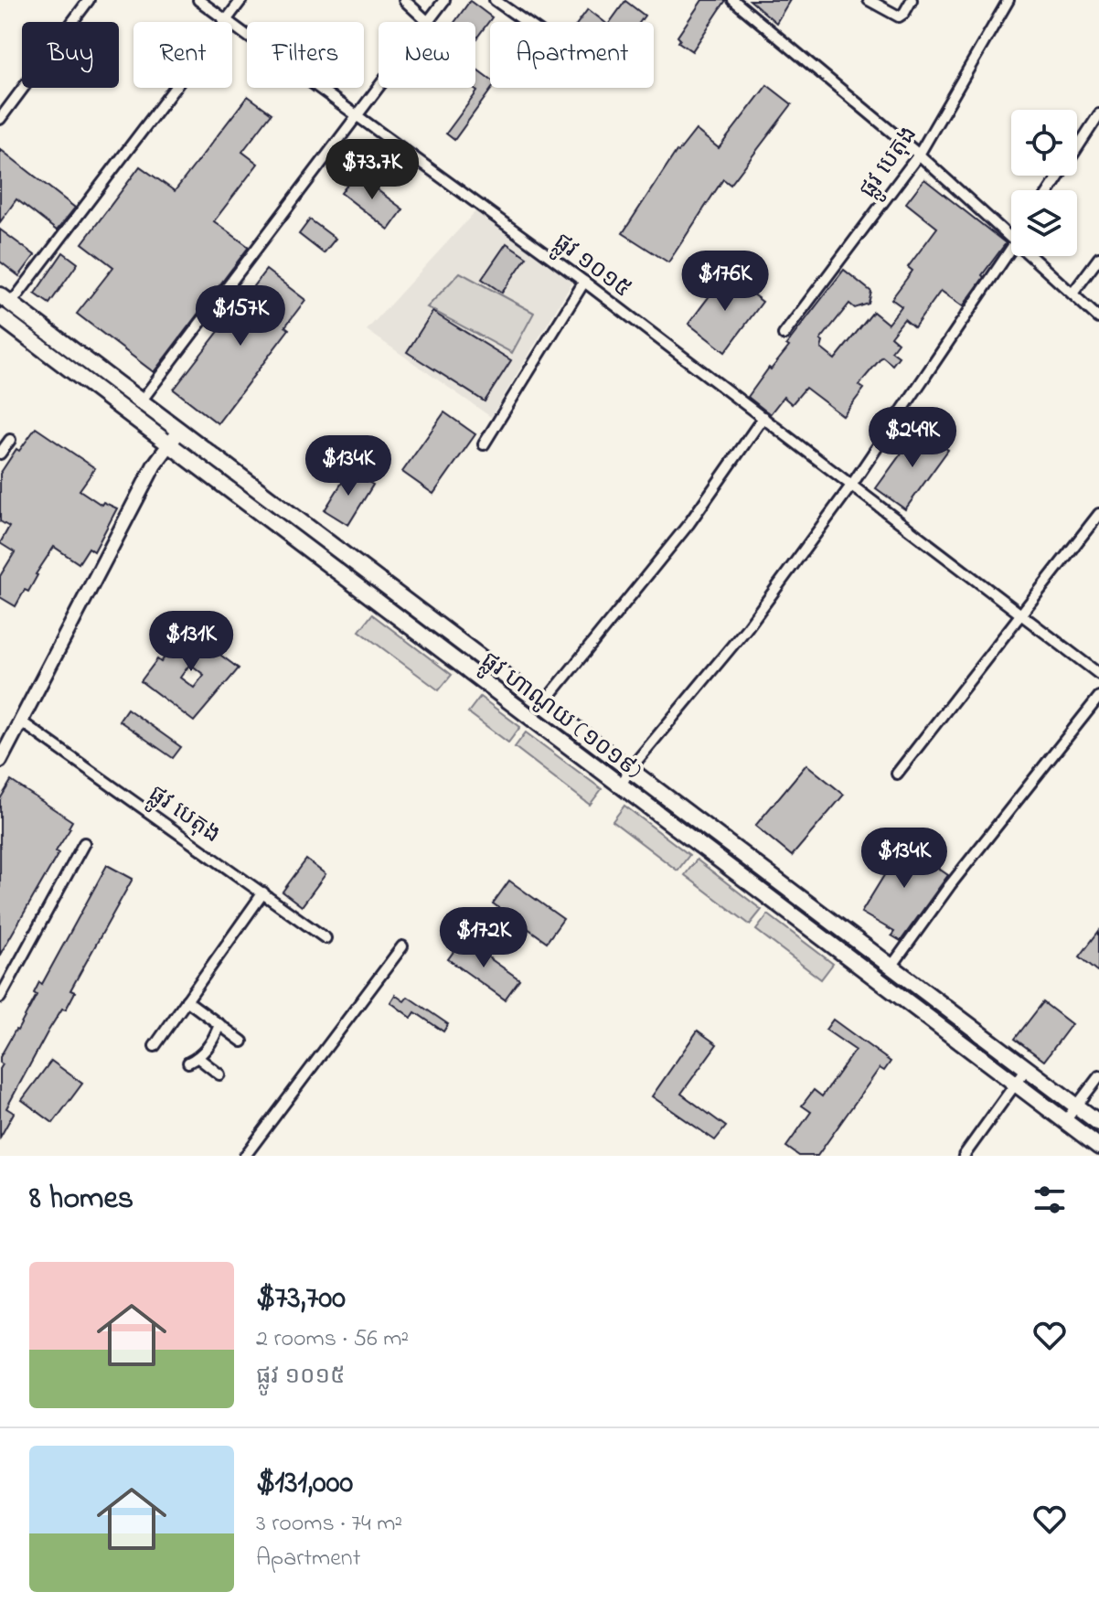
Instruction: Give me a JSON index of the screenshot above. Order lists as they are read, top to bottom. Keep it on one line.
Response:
{"streets":{"main road":["ផ្លូវ ហាណូយ (១០១៩)"],"street":["ផ្លូវ បេតុង","ផ្លូវ ១០១៥"]},"page":{"chip":["Buy","Rent","Filters","New","Apartment"],"price":["$73.7K","$176K","$157K","$249K","$134K","$131K","$134K","$172K"],"heading":"8 homes","list":[{"name":"$73,700","note":"2 rooms · 56 m² · ផ្លូវ ១០១៥"},{"name":"$131,000","note":"3 rooms · 74 m² · Apartment"}]}}
